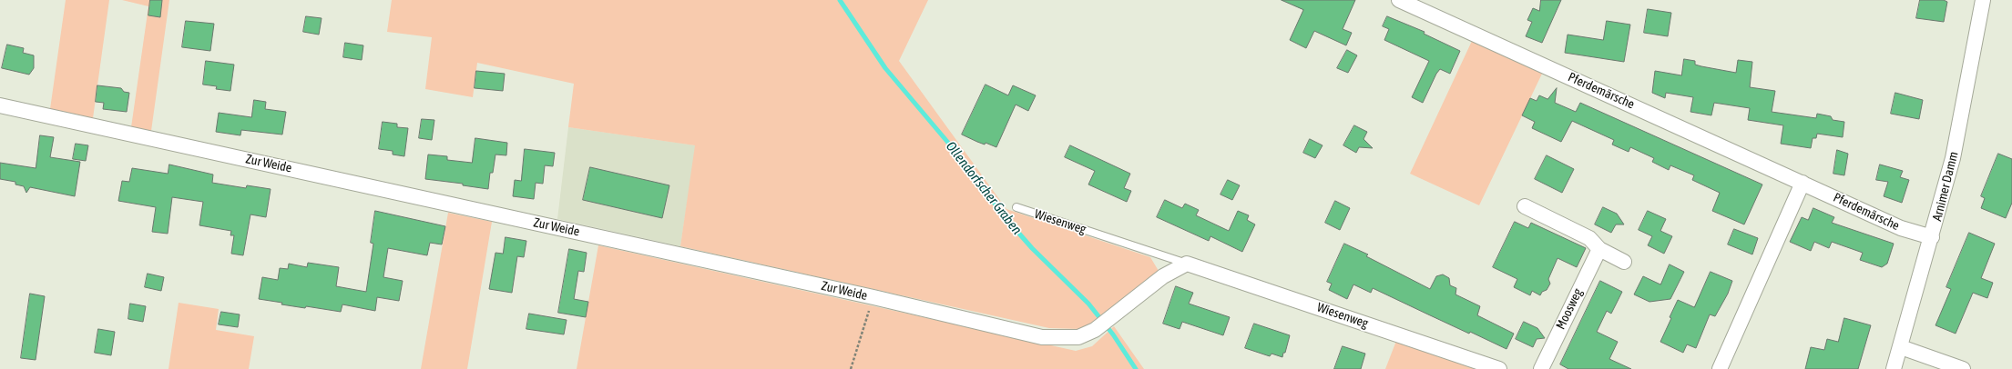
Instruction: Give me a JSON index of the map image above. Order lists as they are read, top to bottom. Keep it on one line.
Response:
{"streets":{"street":["Pferdemärsche","Zur Weide","Arnimer Damm","Wiesenweg","Moosweg"]},"crossings":[["Pferdemärsche","Arnimer Damm"],["Zur Weide","Wiesenweg"]],"water":["Ollendorfscher Graben"]}
